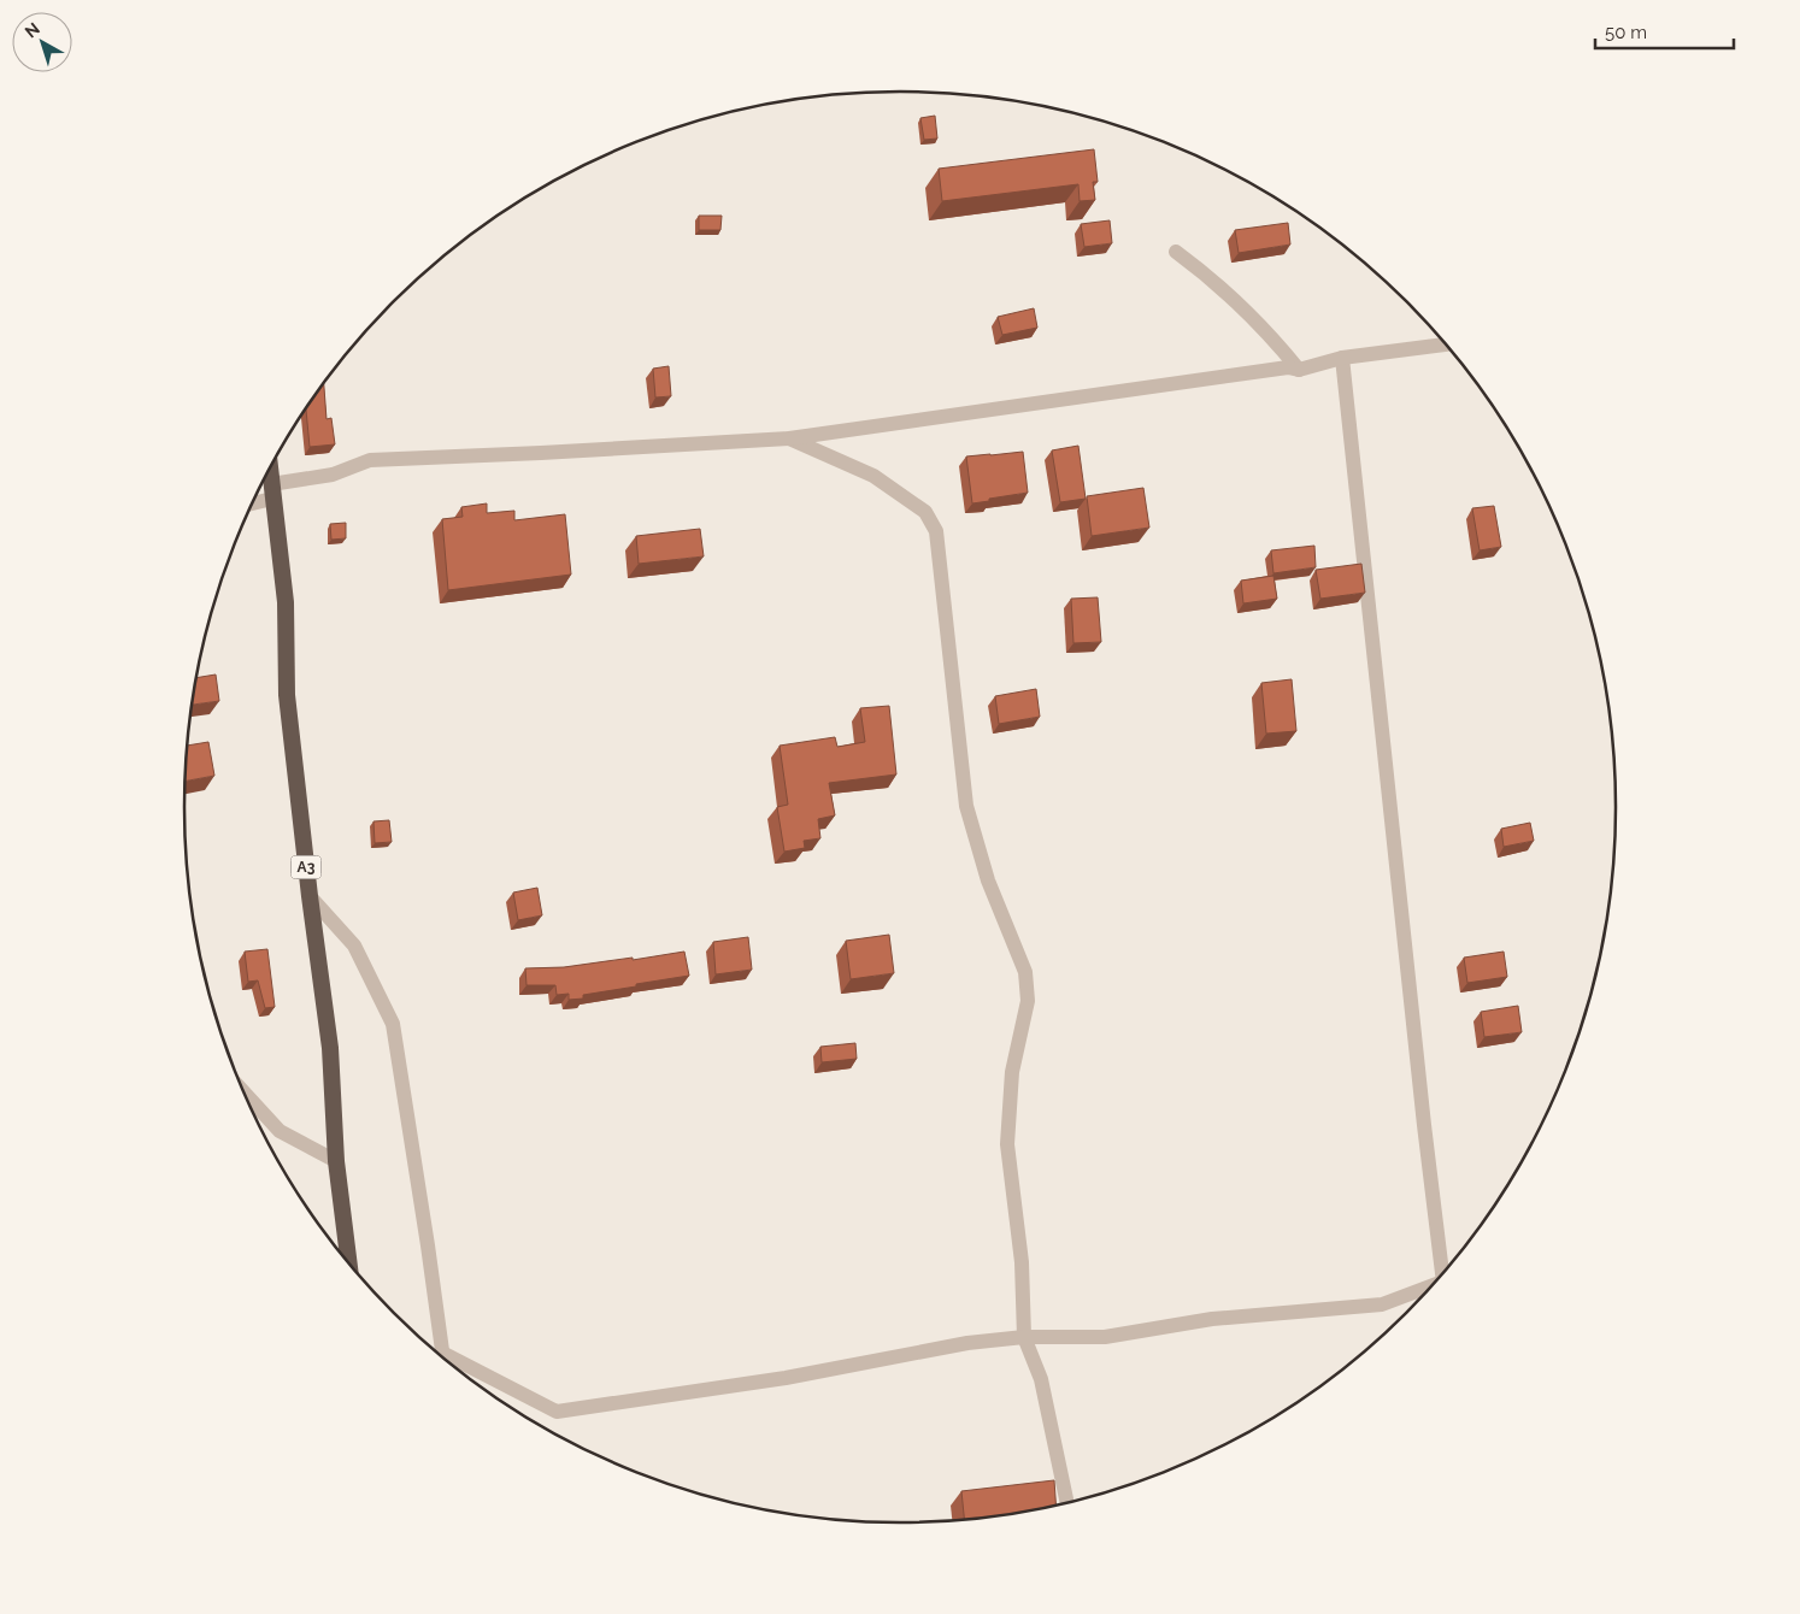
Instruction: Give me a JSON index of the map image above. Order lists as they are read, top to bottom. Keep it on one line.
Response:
{"streets":{"highway":["A3"]},"scale_bar":"50 m","north":"top left"}
